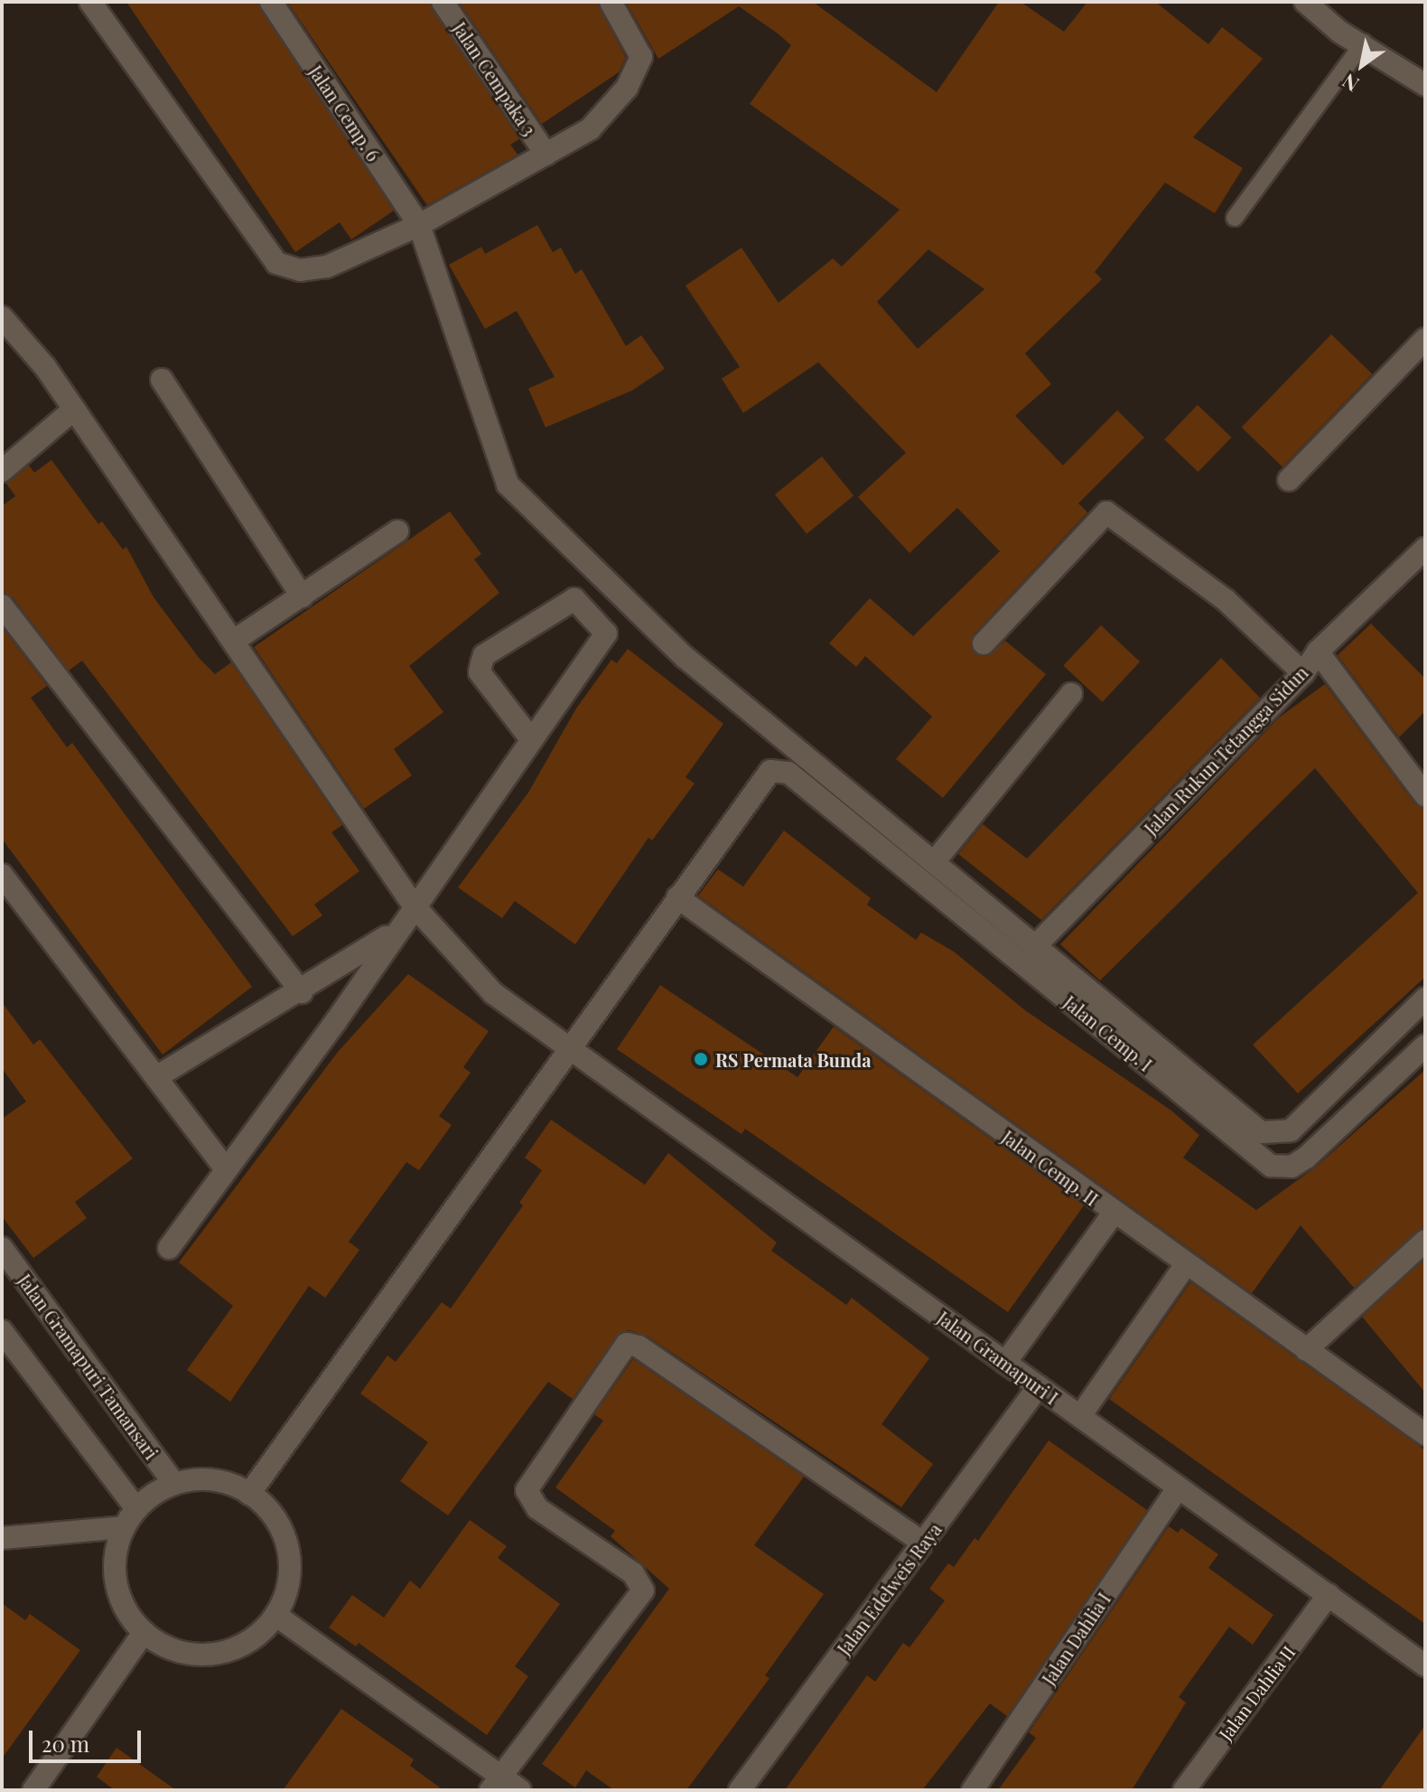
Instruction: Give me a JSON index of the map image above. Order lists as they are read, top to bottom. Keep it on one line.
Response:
{"streets":{"street":["Jalan Cempaka 3","Jalan Cemp. 6","Jalan Rukun Tetangga Sidun","Jalan Cemp. I","Jalan Cemp. II","Jalan Gramapuri I","Jalan Gramapuri Tamansari","Jalan Edelweis Raya","Jalan Dahlia I","Jalan Dahlia II"]},"crossings":[["Jalan Cemp. 6","Jalan Rukun Tetangga Sidun"],["Jalan Cemp. I","Jalan Cemp. II"],["Jalan Gramapuri I","Jalan Edelweis Raya"],["Jalan Gramapuri I","Jalan Dahlia I"],["Jalan Gramapuri I","Jalan Dahlia II"]],"places":["RS Permata Bunda"],"scale_bar":"20 m","north":"bottom left"}
